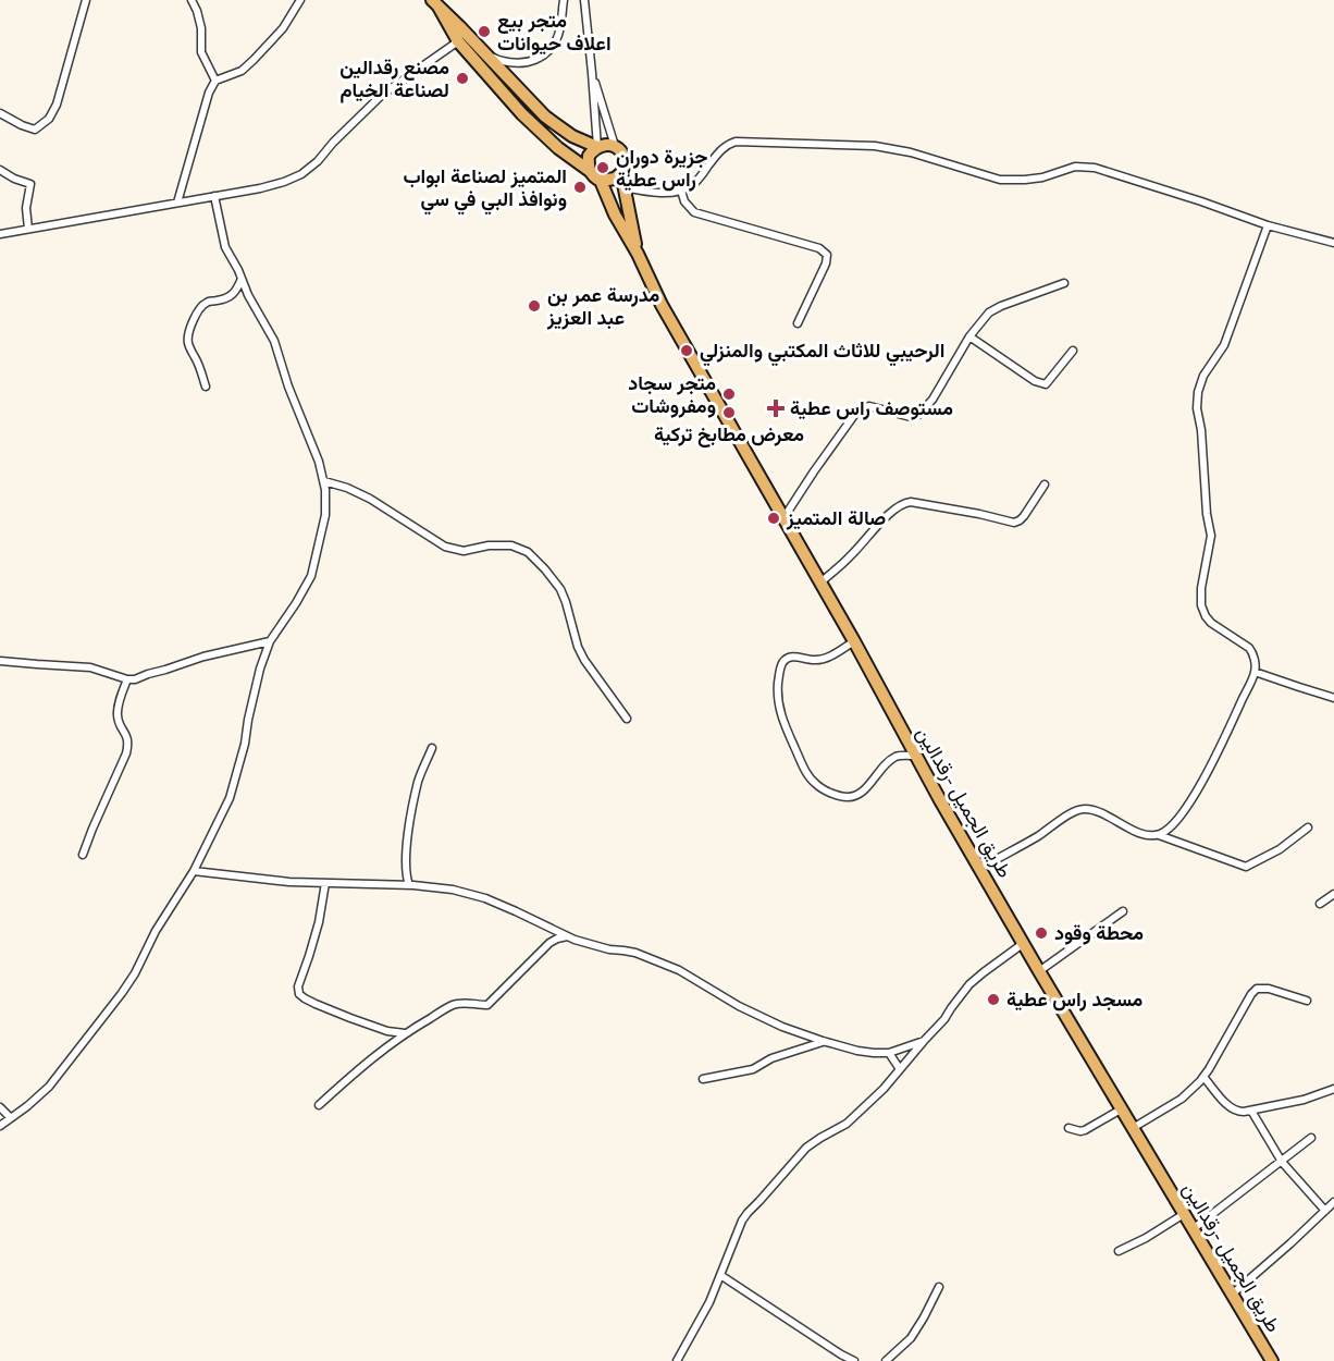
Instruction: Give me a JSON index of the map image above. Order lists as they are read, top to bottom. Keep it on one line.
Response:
{"streets":{"main road":["طريق الجميل -رقدالين"]},"places":{"other":["متجر بيع اعلاف حيوانات","مصنع رقدالين لصناعة الخيام","جزيرة دوران راس عطية","المتميز لصناعة ابواب ونوافذ البي في سي","مدرسة عمر بن عبد العزيز","الرحيبي للاثاث المكتبي والمنزلي","متجر سجاد ومفروشات","معرض مطابخ تركية","صالة المتميز","محطة وقود","مسجد راس عطية"],"health":["مستوصف راس عطية"]}}
